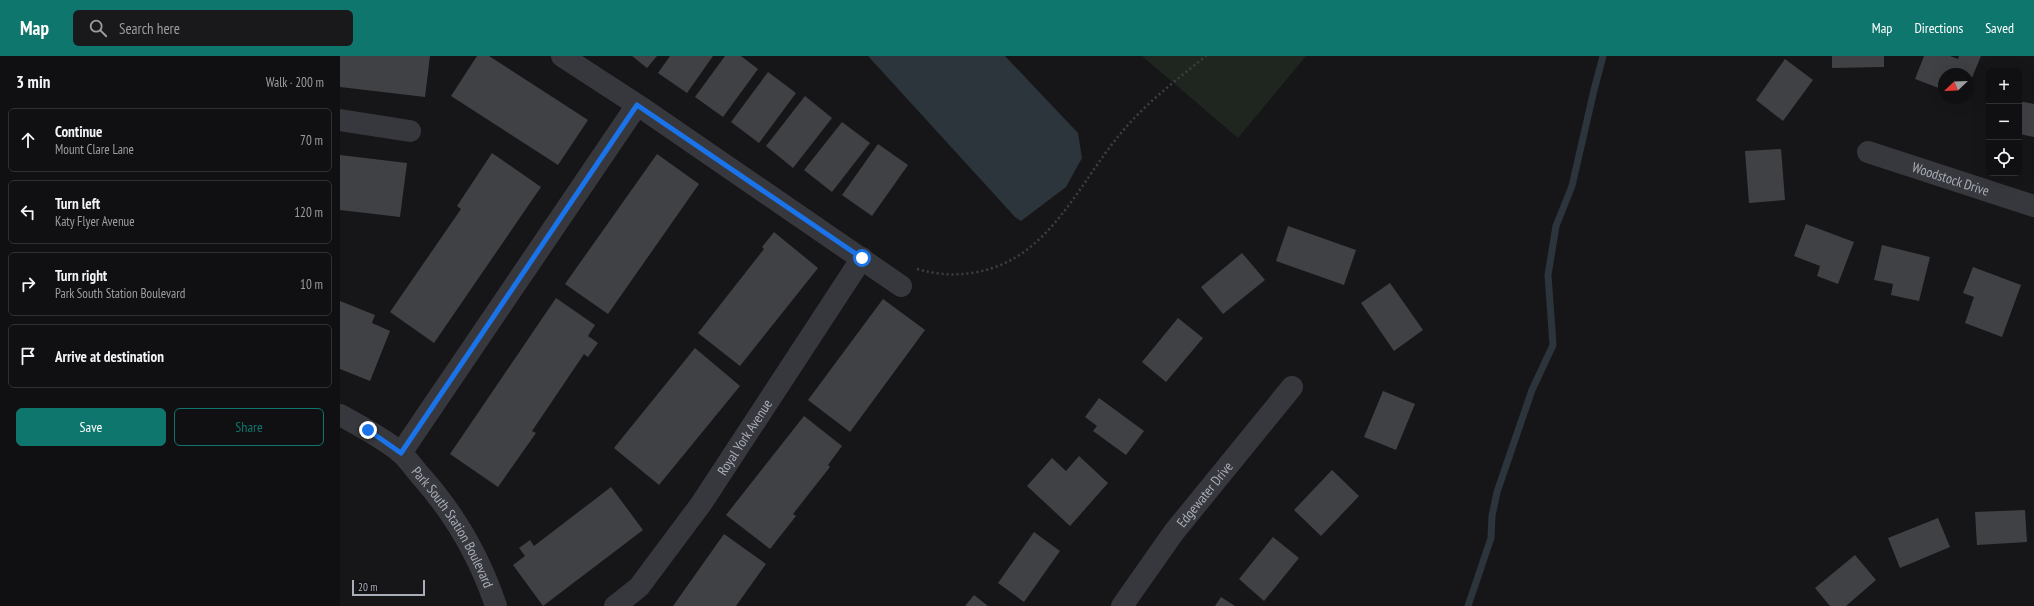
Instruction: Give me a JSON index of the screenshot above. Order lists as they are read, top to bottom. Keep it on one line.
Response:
{"streets":{"street":["Woodstock Drive","Royal York Avenue","Edgewater Drive","Park South Station Boulevard"]},"scale_bar":"20 m","north":"bottom left","page":{"header":"Map","search":"Search here","nav":["Map","Directions","Saved"],"heading":["3 min","Walk · 200 m"],"map_buttons":["+","−"],"list":[["Continue","Mount Clare Lane","70 m"],["Turn left","Katy Flyer Avenue","120 m"],["Turn right","Park South Station Boulevard","10 m"],"Arrive at destination"],"buttons":["Save","Share"],"scale":"20 m"}}
